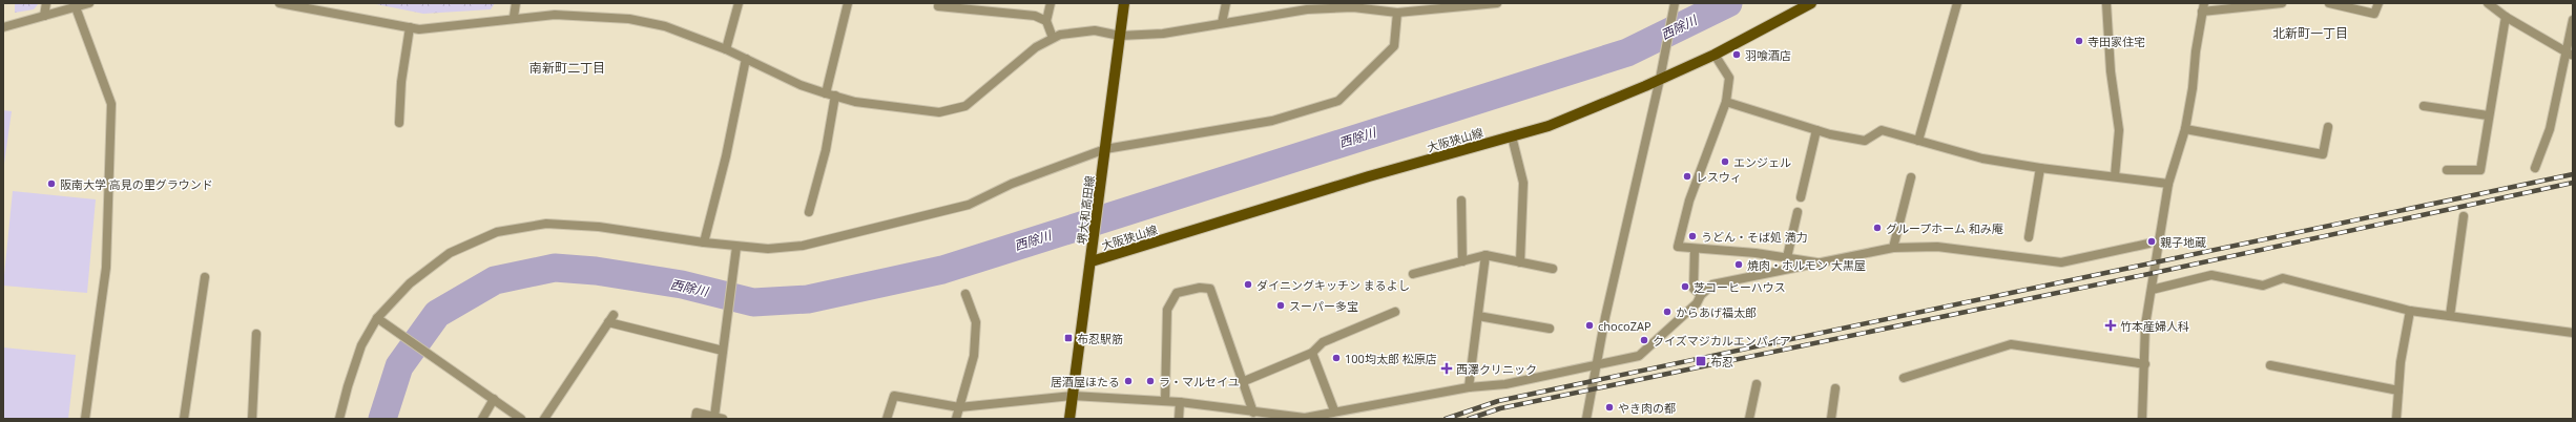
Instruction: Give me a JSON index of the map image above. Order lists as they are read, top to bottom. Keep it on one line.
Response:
{"streets":{"main road":["大阪狭山線","堺大和高田線"]},"crossings":[["大阪狭山線","堺大和高田線"]],"districts":["北新町一丁目","南新町二丁目"],"water":["西除川"],"places":{"other":["寺田家住宅","羽喰酒店","エンジェル","レスウィ","阪南大学 高見の里グラウンド","グループホーム 和み庵","うどん・そば処 満力","親子地蔵","焼肉・ホルモン 大黒屋","ダイニングキッチン まるよし","芝コーヒーハウス","スーパー多宝","からあげ福太郎","chocoZAP","クイズマジカルエンパイア","100均太郎 松原店","居酒屋ほたる","ラ・マルセイユ","やき肉の都"],"health":["竹本産婦人科","西澤クリニック"],"transit":["布忍駅筋","布忍"]}}
